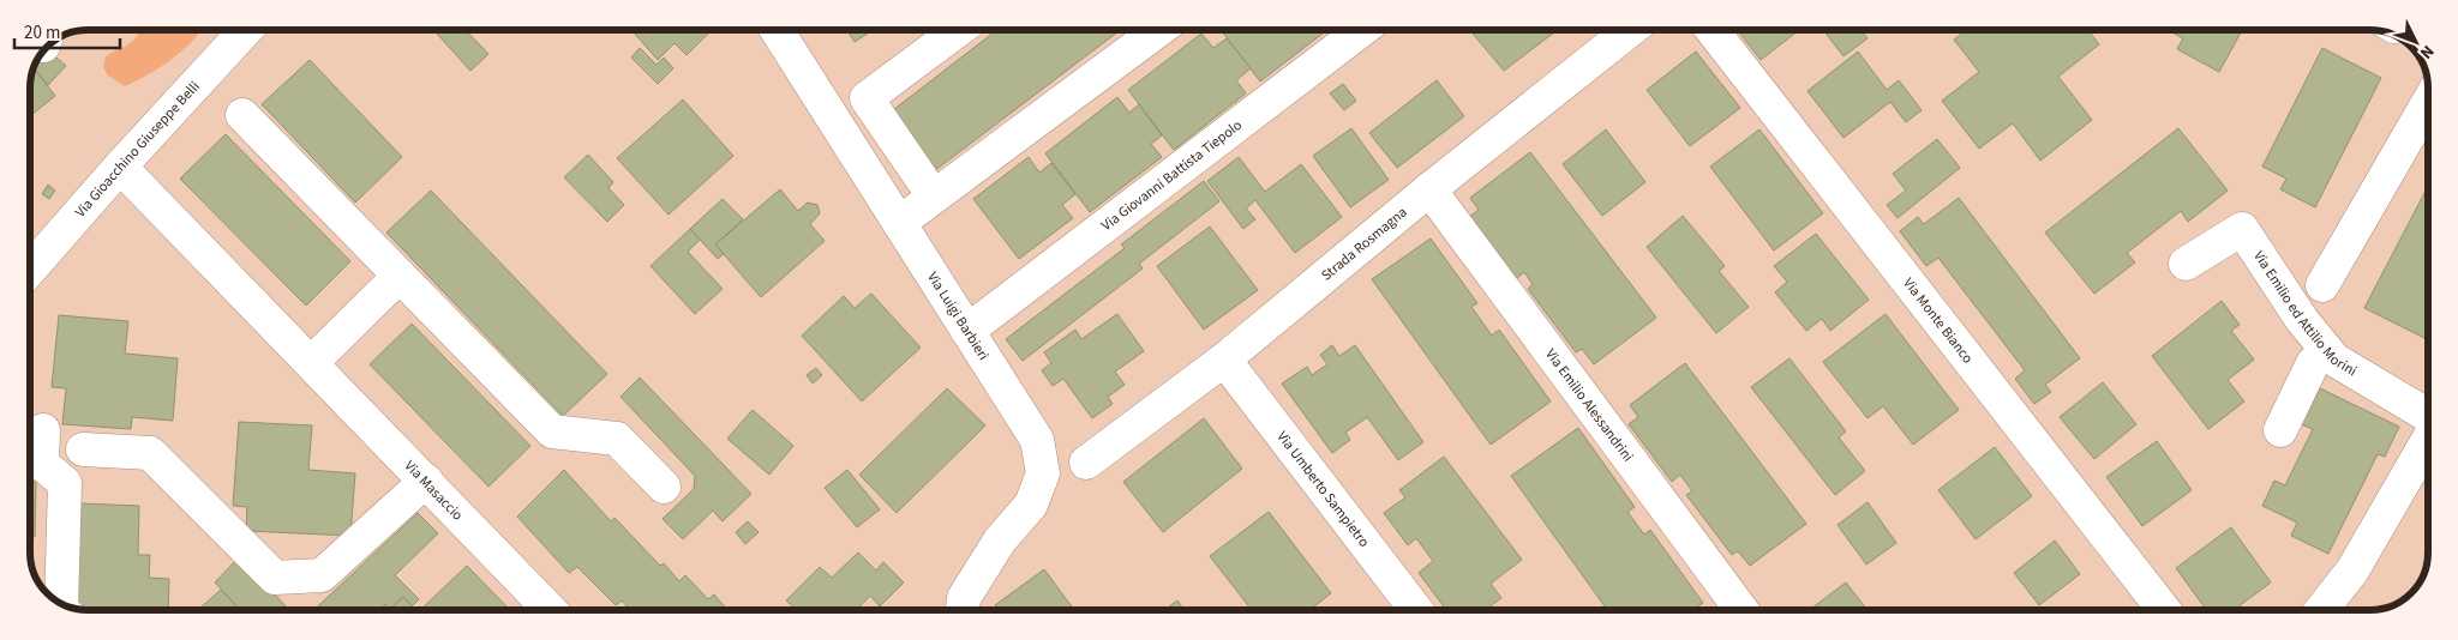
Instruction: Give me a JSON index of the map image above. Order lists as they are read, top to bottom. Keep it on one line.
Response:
{"streets":{"street":["Via Gioacchino Giuseppe Belli","Via Giovanni Battista Tiepolo","Strada Rosmagna","Via Emilio ed Attilio Morini","Via Luigi Barbieri","Via Monte Bianco","Via Emilio Alessandrini","Via Masaccio","Via Umberto Sampietro"]},"crossings":[["Via Gioacchino Giuseppe Belli","Via Masaccio"],["Via Giovanni Battista Tiepolo","Via Luigi Barbieri"],["Strada Rosmagna","Via Luigi Barbieri"],["Strada Rosmagna","Via Emilio Alessandrini"],["Strada Rosmagna","Via Umberto Sampietro"]],"scale_bar":"20 m","north":"bottom right"}
